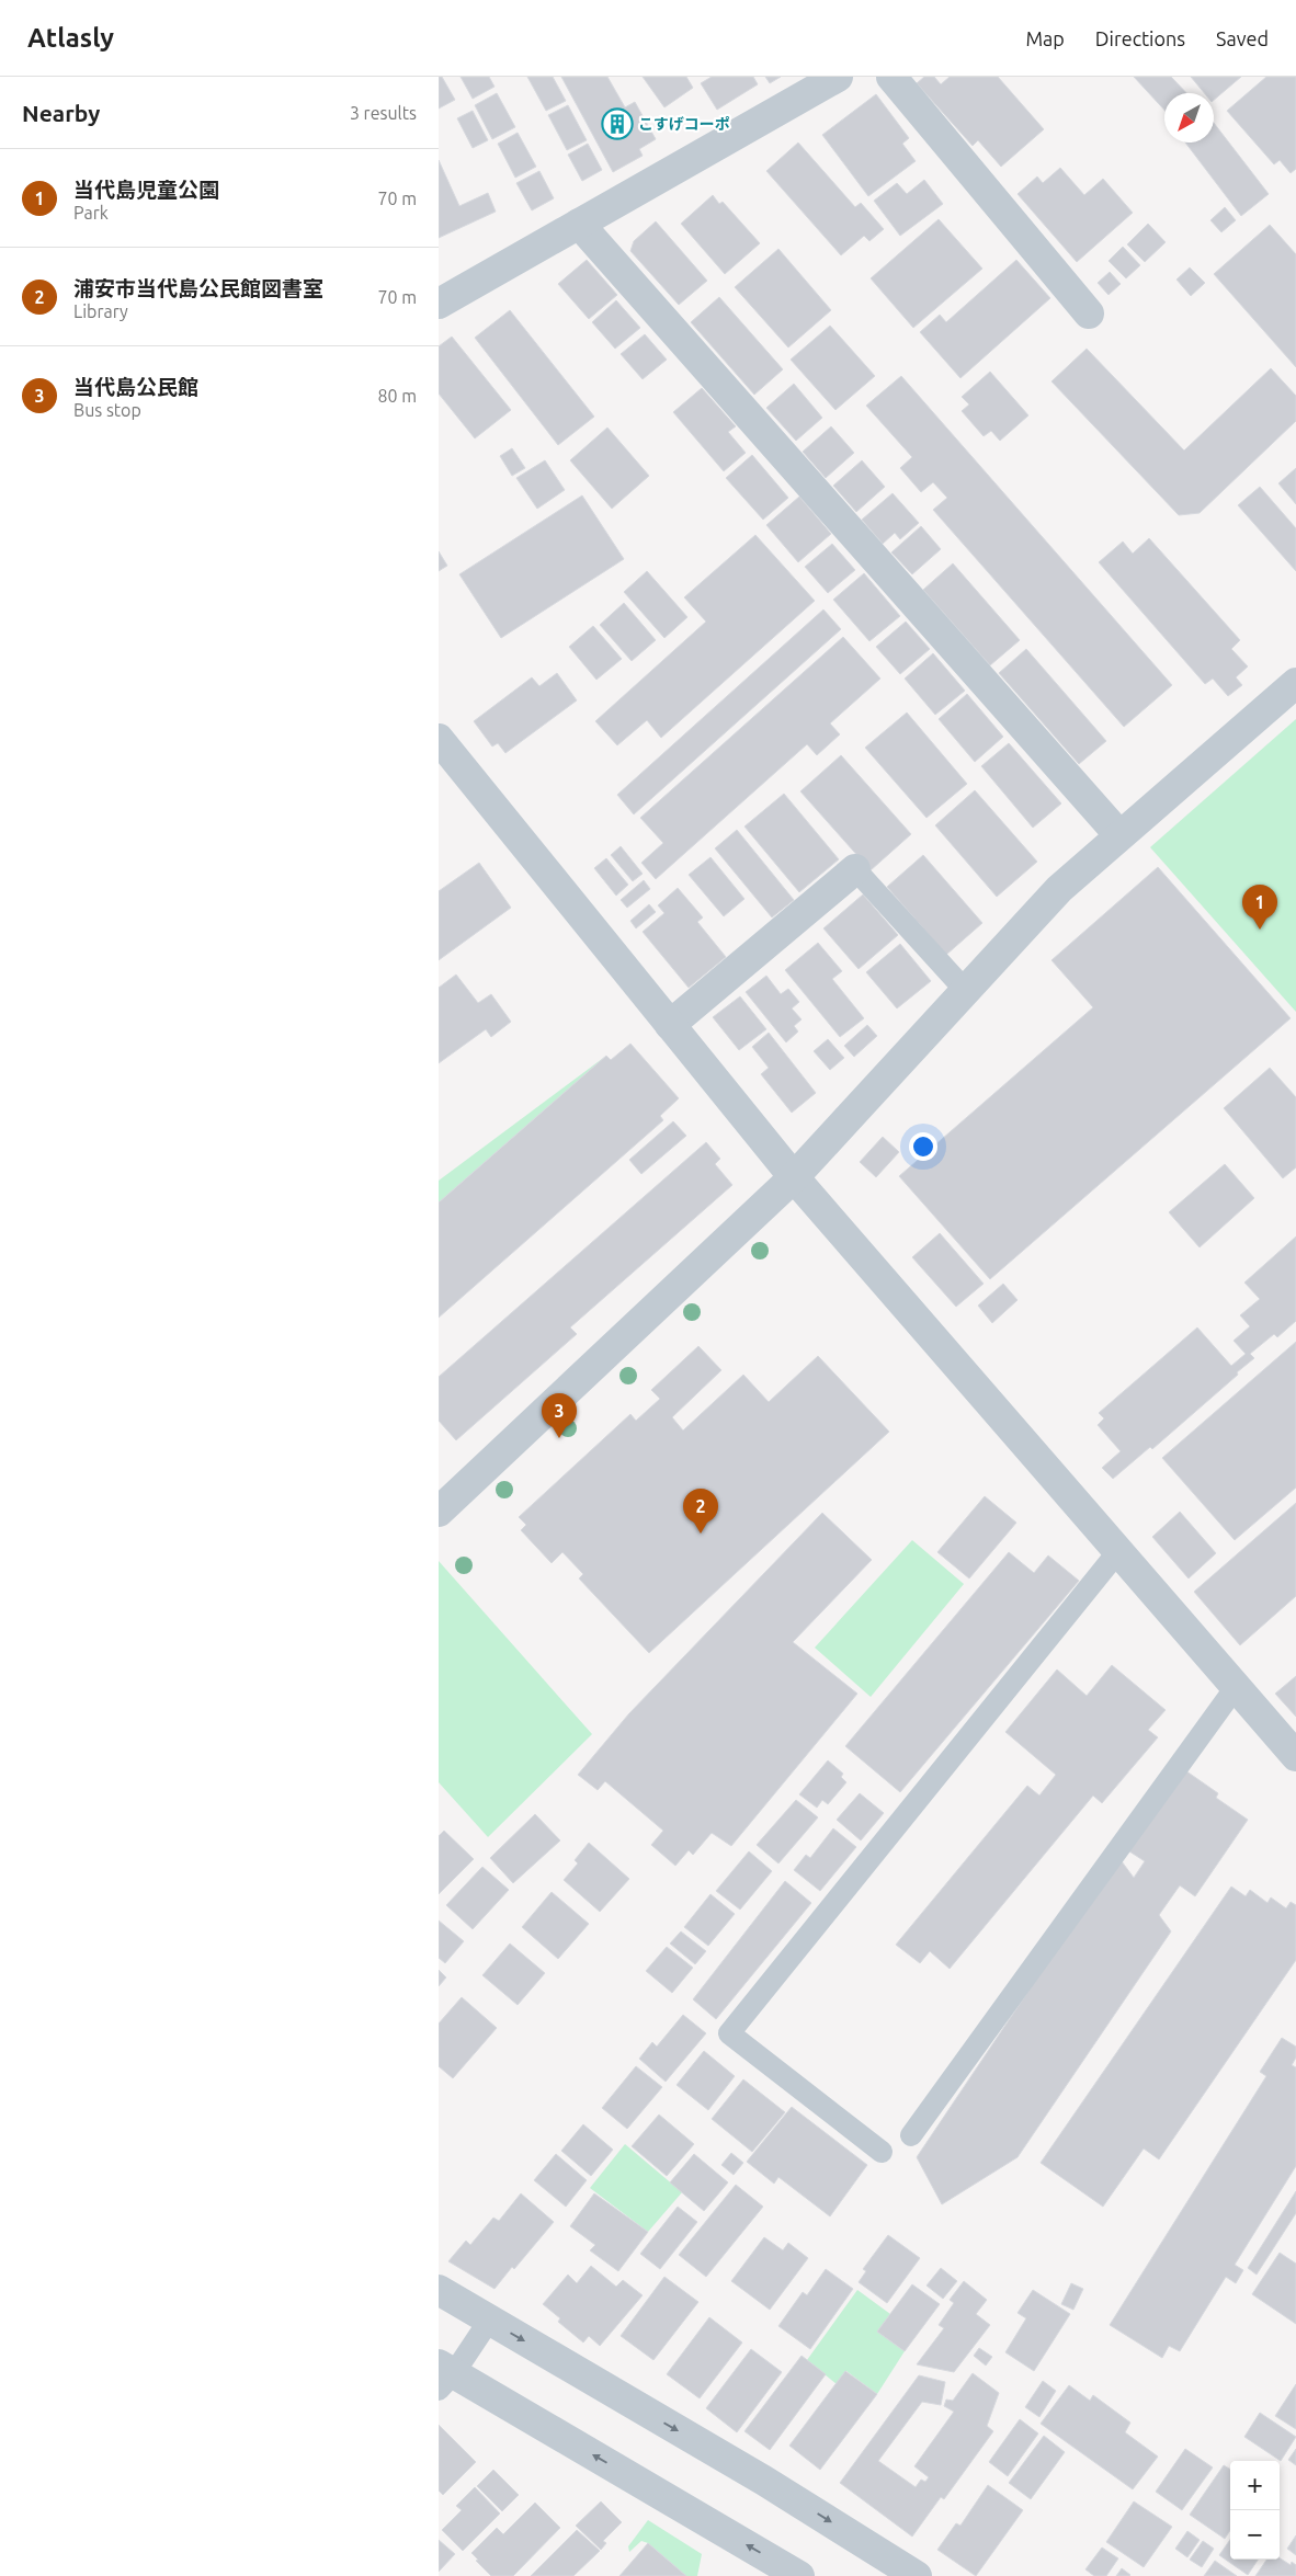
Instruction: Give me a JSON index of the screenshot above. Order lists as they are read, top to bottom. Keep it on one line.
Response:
{"places":{"building":["こすげコーポ"]},"north":"bottom left","page":{"header":"Atlasly","nav":["Map","Directions","Saved"],"heading":["Nearby","3 results"],"list":[{"mark":"1","name":"当代島児童公園","note":"Park","value":"70 m"},{"mark":"2","name":"浦安市当代島公民館図書室","note":"Library","value":"70 m"},{"mark":"3","name":"当代島公民館","note":"Bus stop","value":"80 m"}],"pins":["1","3","2"],"map_buttons":["+","−"]}}
